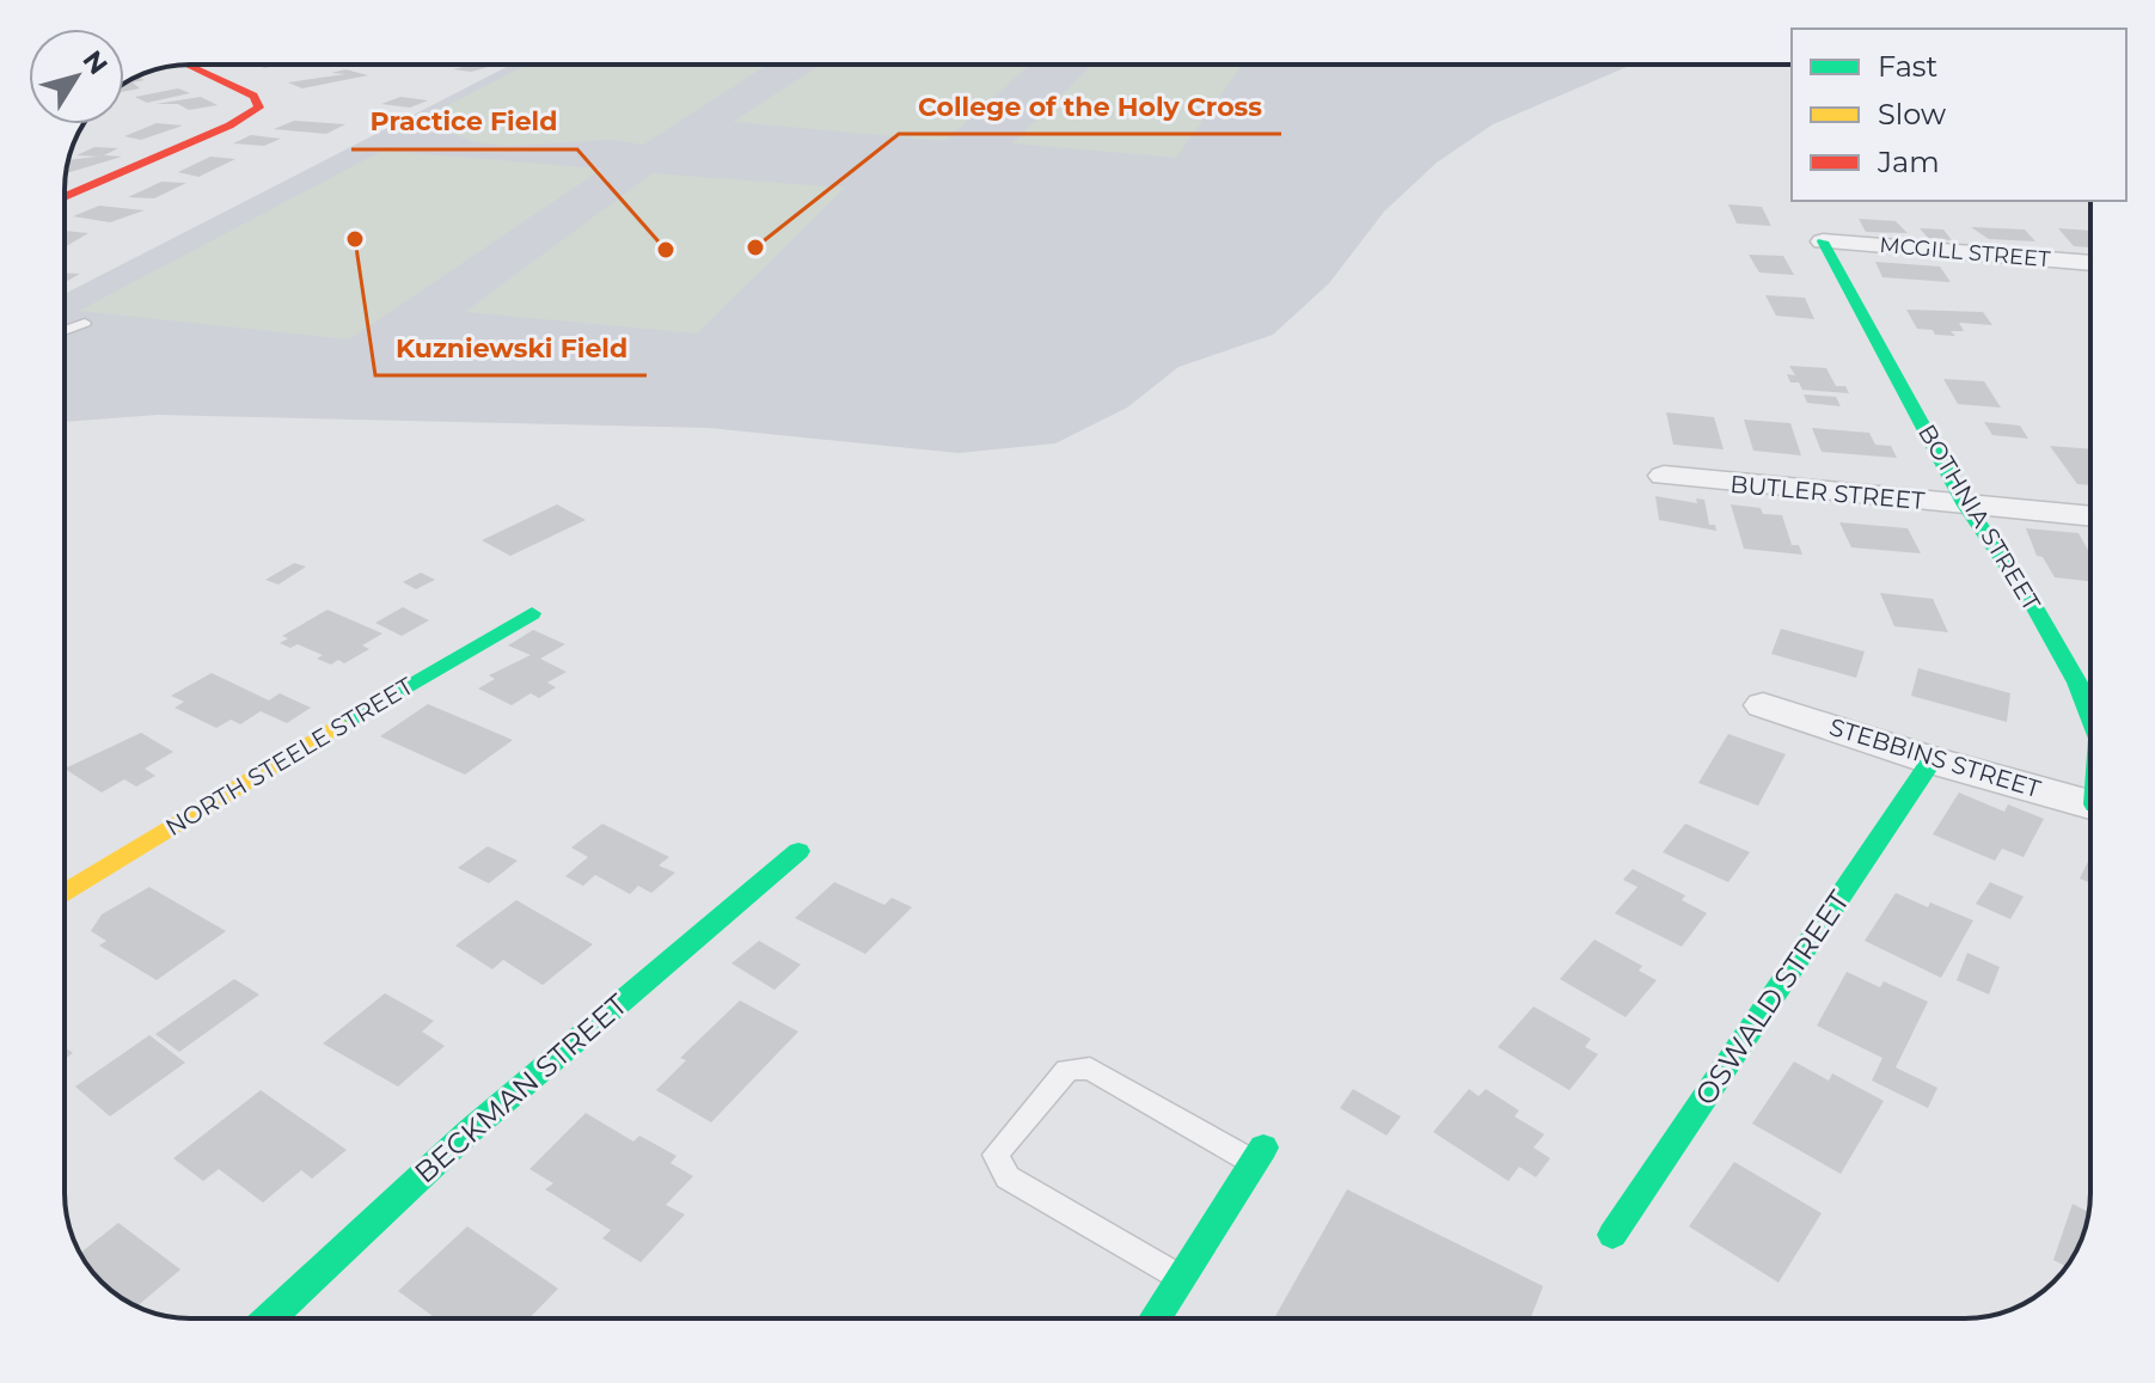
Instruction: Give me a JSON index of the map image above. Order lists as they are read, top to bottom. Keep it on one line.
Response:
{"streets":{"street":["MCGILL STREET","BUTLER STREET","BOTHNIA STREET","NORTH STEELE STREET","STEBBINS STREET","OSWALD STREET","BECKMAN STREET"]},"crossings":[["MCGILL STREET","BOTHNIA STREET"],["BUTLER STREET","BOTHNIA STREET"],["STEBBINS STREET","OSWALD STREET"]],"places":["Kuzniewski Field","College of the Holy Cross","Practice Field"],"legend":["Fast","Slow","Jam"],"north":"top right"}
